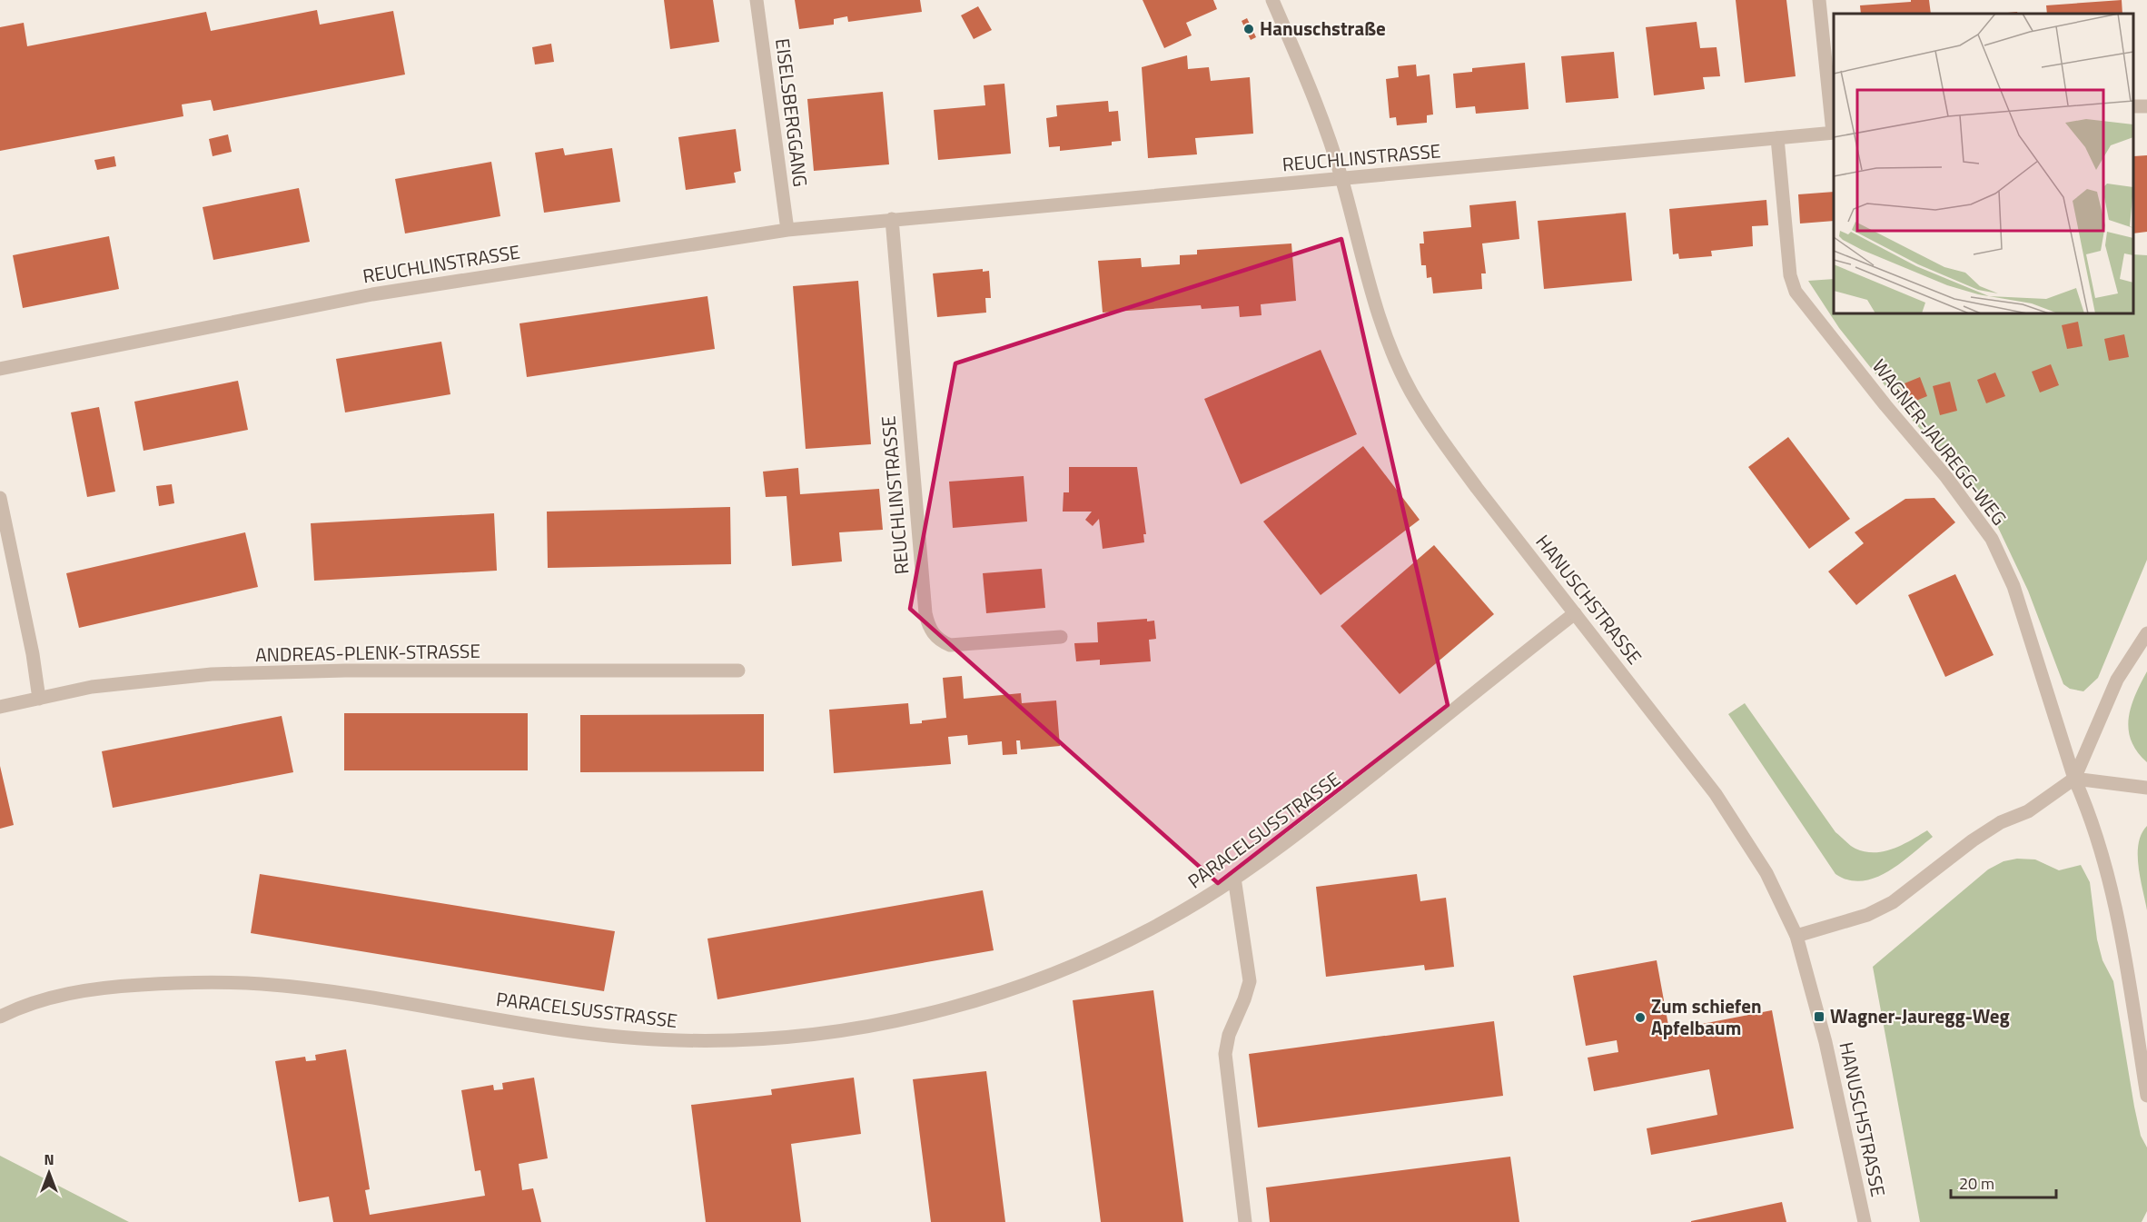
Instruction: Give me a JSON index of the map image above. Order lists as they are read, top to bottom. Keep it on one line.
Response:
{"streets":{"street":["EISELSBERGGANG","REUCHLINSTRASSE","WAGNER-JAUREGG-WEG","HANUSCHSTRASSE","ANDREAS-PLENK-STRASSE","PARACELSUSSTRASSE"]},"crossings":[["EISELSBERGGANG","REUCHLINSTRASSE"],["REUCHLINSTRASSE","WAGNER-JAUREGG-WEG"],["REUCHLINSTRASSE","HANUSCHSTRASSE"],["HANUSCHSTRASSE","PARACELSUSSTRASSE"]],"places":{"other":["Hanuschstraße","Zum schiefen Apfelbaum"],"transit":["Wagner-Jauregg-Weg"]},"scale_bar":"20 m","north":"top"}
